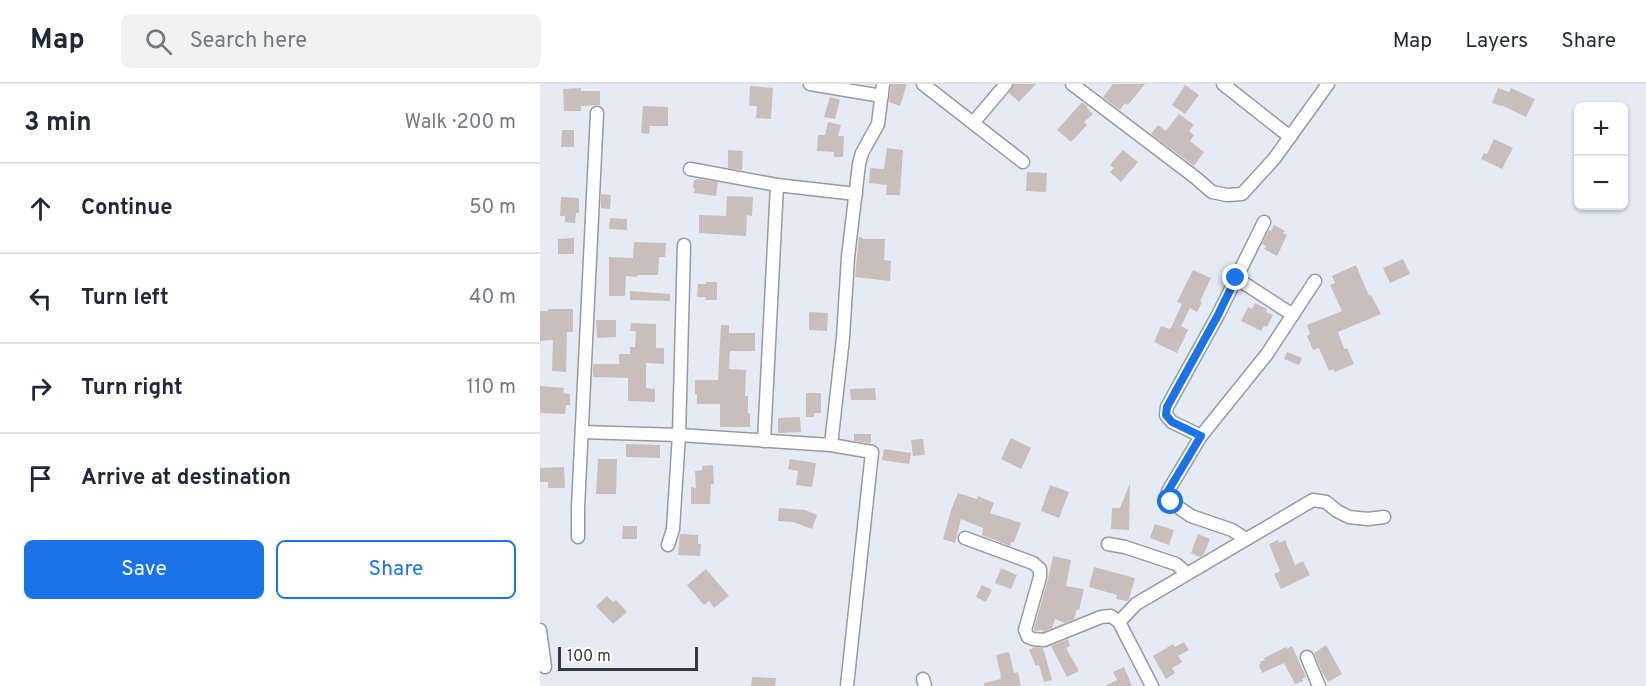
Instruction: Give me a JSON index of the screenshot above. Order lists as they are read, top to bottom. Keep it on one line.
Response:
{"scale_bar":"100 m","page":{"header":"Map","search":"Search here","nav":["Map","Layers","Share"],"heading":["3 min","Walk · 200 m"],"map_buttons":["+","−"],"list":[["Continue","50 m"],["Turn left","40 m"],["Turn right","110 m"],"Arrive at destination"],"buttons":["Save","Share"],"scale":"100 m"}}
